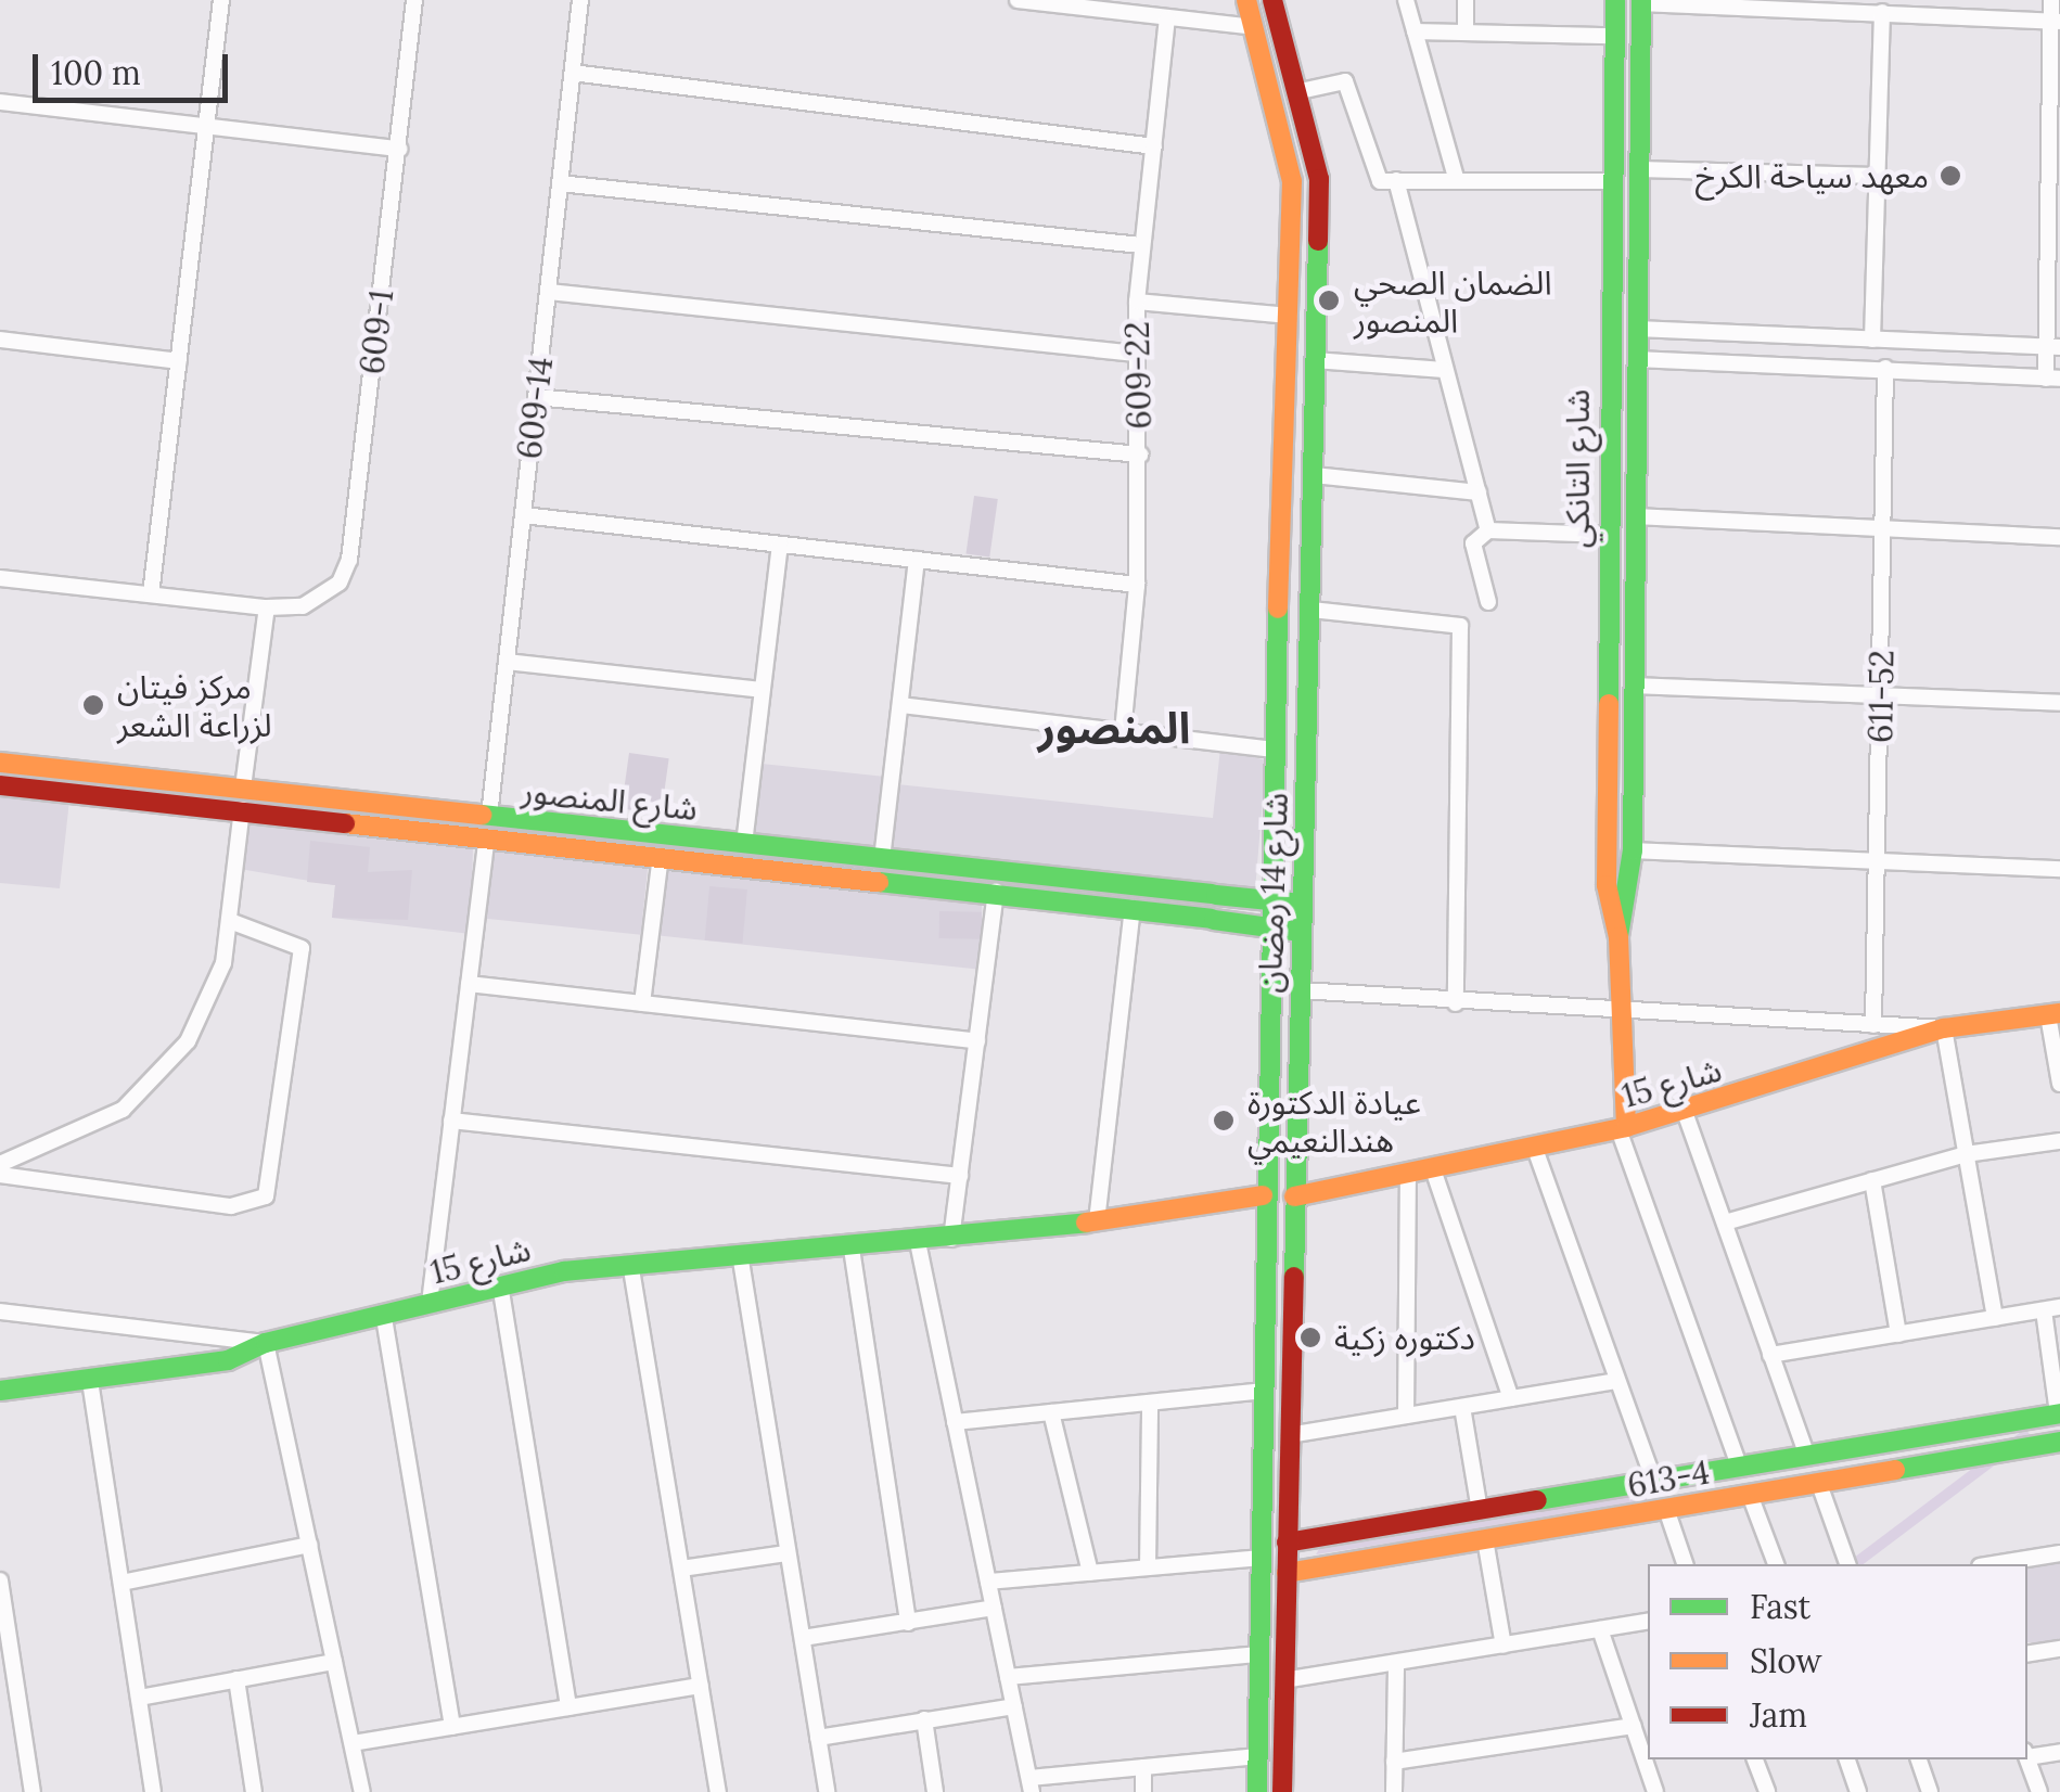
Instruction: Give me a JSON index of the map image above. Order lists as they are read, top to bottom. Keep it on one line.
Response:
{"streets":{"main road":["شارع التانكي","شارع المنصور","شارع 14 رمضان","شارع 15","613-4"],"street":["609-1","609-22","609-14","611-52"]},"crossings":[["609-14","شارع المنصور"],["شارع التانكي","شارع 15"],["شارع المنصور","شارع 14 رمضان"],["شارع 14 رمضان","شارع 15"],["شارع 14 رمضان","613-4"]],"districts":["المنصور"],"places":["معهد سياحة الكرخ","الضمان الصحي المنصور","مركز فيتان لزراعة الشعر","عيادة الدكتورة هندالنعيمي","دكتوره زكية"],"legend":["Fast","Slow","Jam"],"scale_bar":"100 m"}
